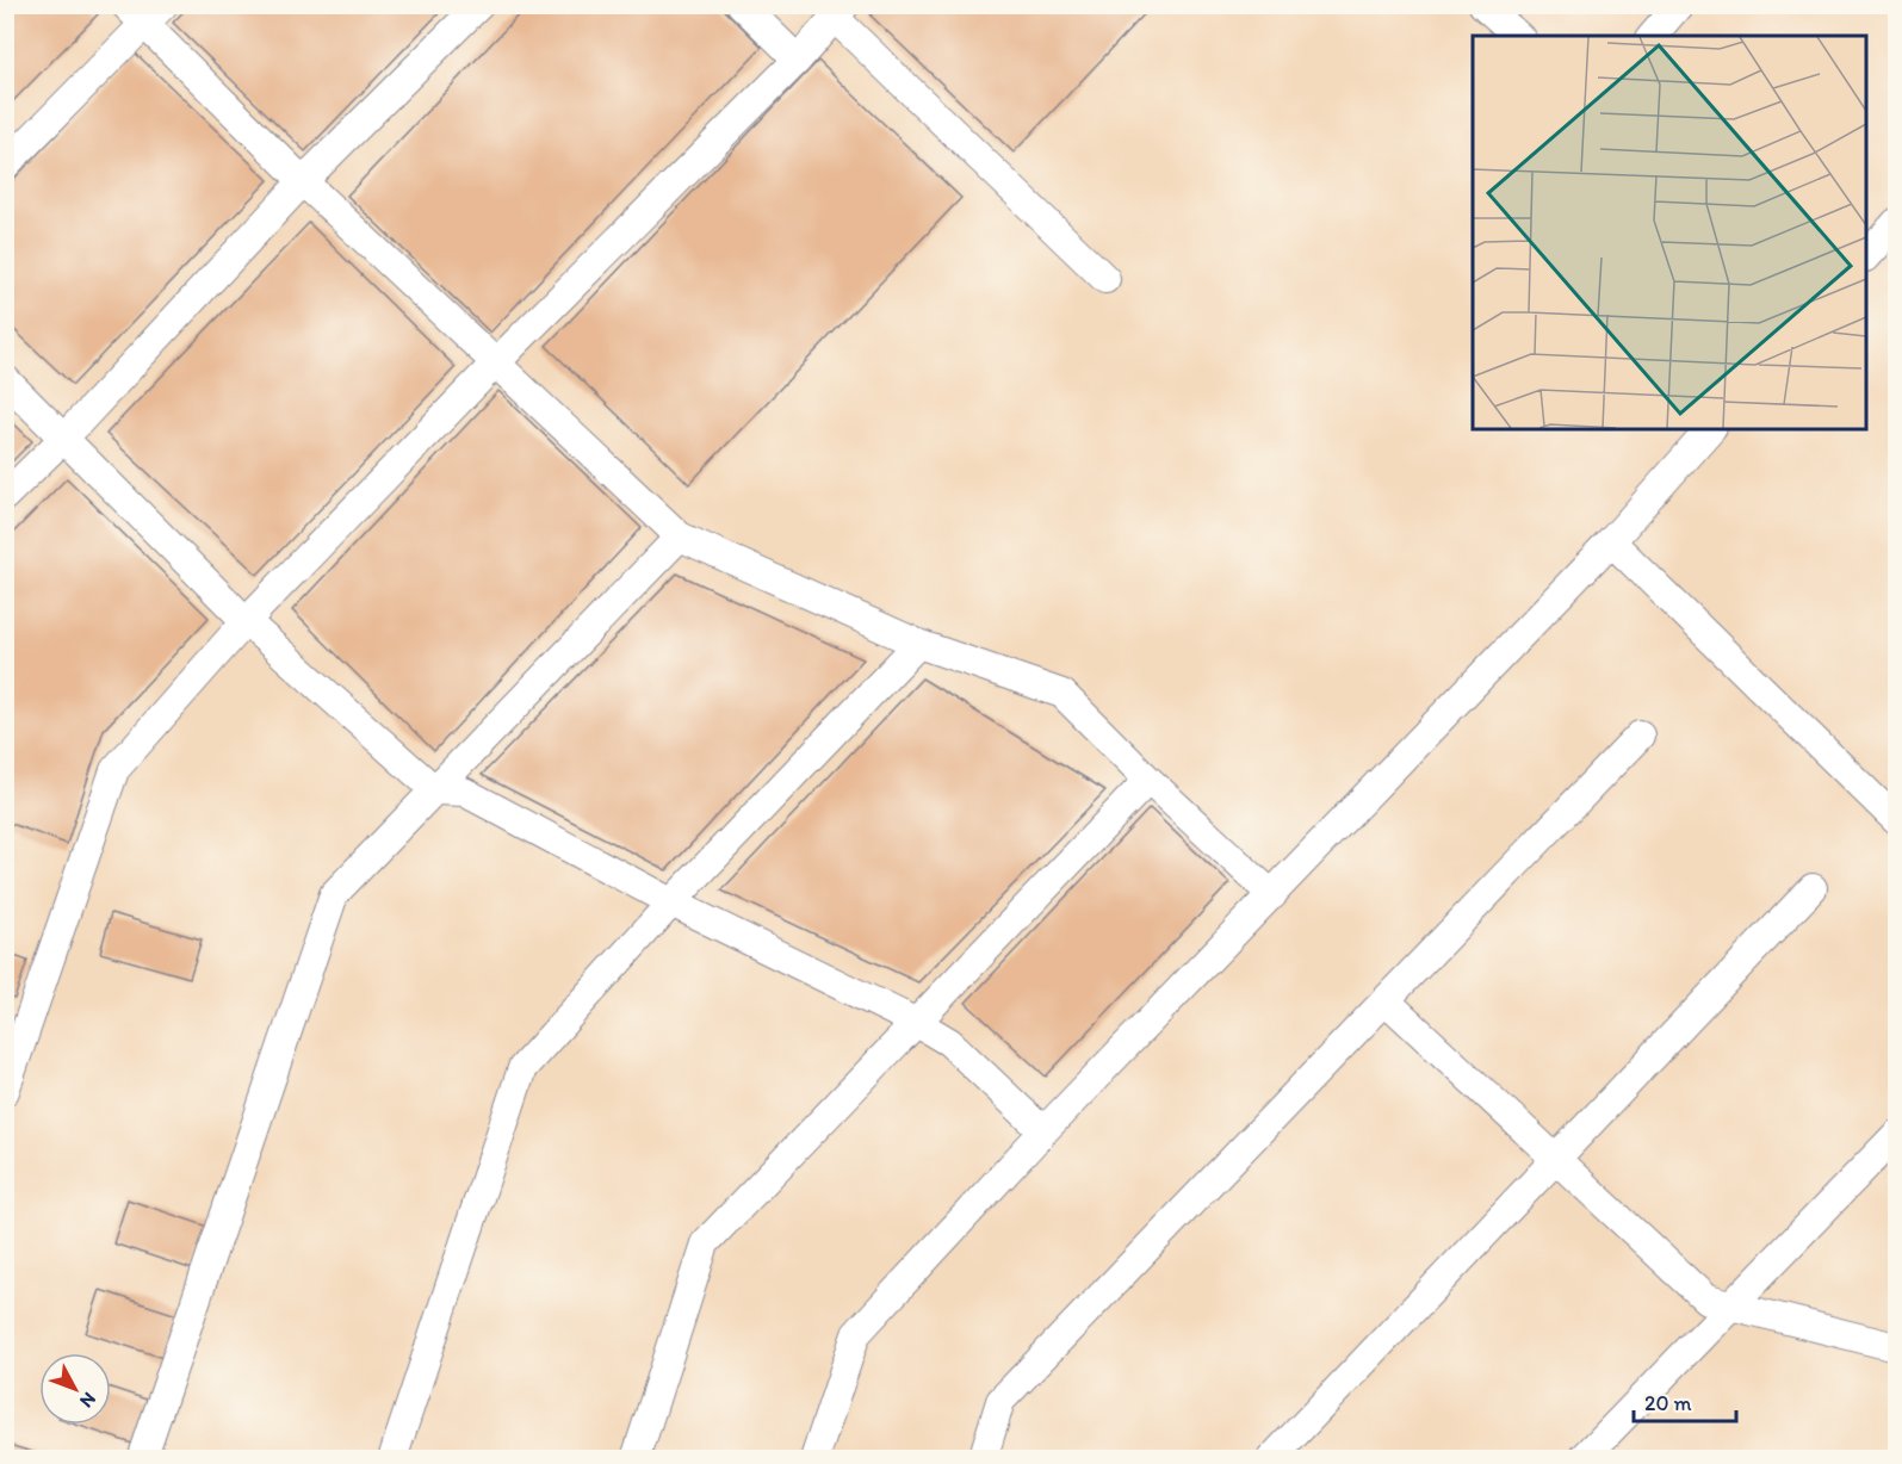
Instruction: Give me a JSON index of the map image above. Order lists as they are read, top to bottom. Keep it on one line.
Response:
{"scale_bar":"20 m","north":"bottom right"}
